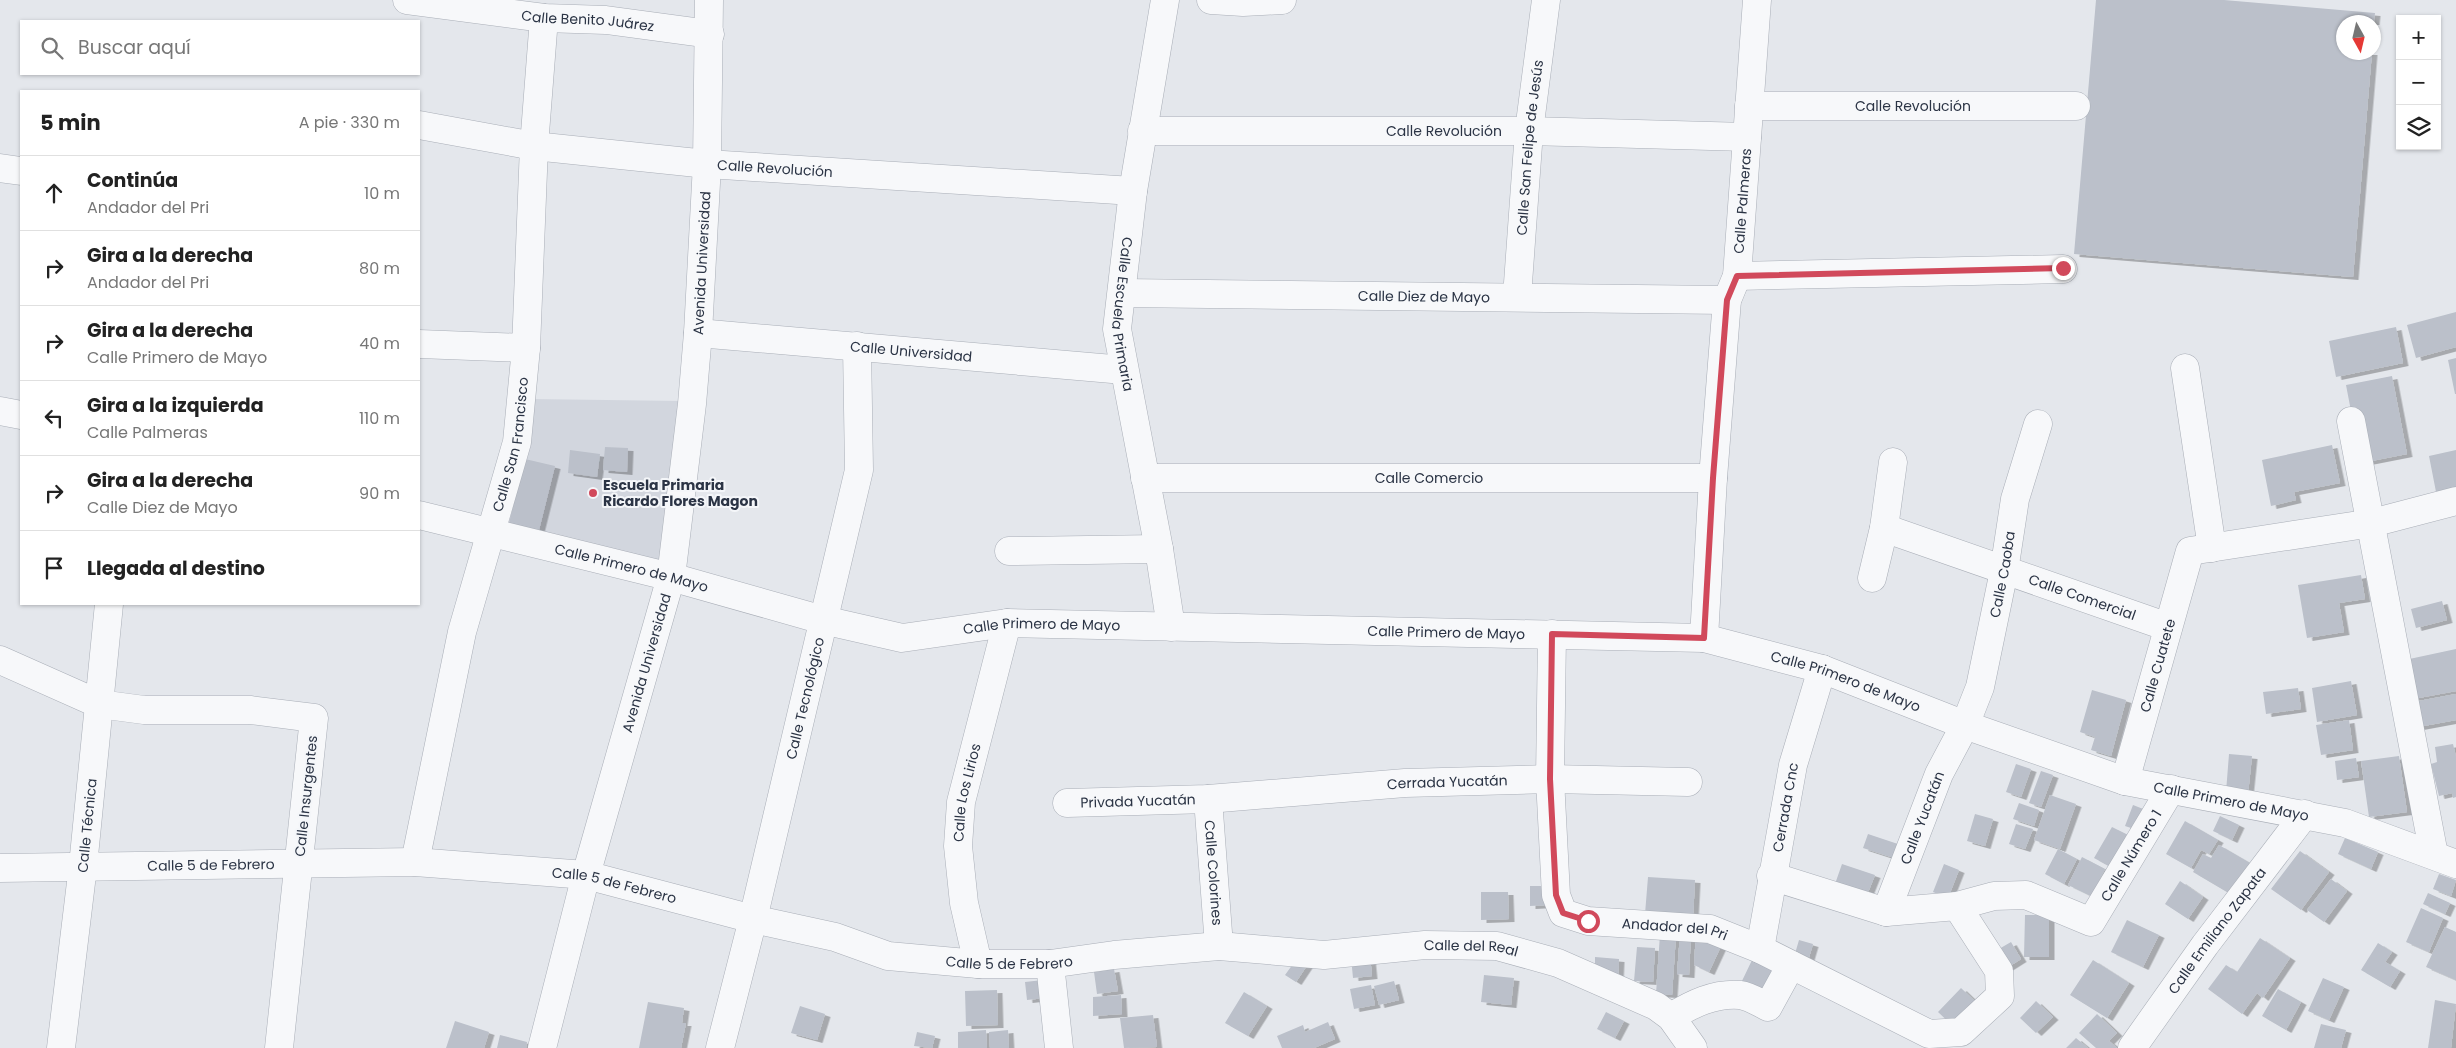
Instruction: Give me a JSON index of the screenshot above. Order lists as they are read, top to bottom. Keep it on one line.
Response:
{"streets":{"street":["Calle Benito Juárez","Calle Revolución","Calle San Felipe de Jesús","Calle Palmeras","Avenida Universidad","Calle Diez de Mayo","Calle Escuela Primaria","Calle Universidad","Calle San Francisco","Calle Comercio","Calle Primero de Mayo","Calle Caoba","Calle Comercial","Calle Cuatete","Calle Tecnológico","Cerrada Yucatán","Calle Los Lirios","Calle Insurgentes","Privada Yucatán","Cerrada Cnc","Calle Yucatán","Calle Técnica","Calle Número 1","Calle 5 de Febrero","Calle Colorines","Calle Emiliano Zapata","Andador del Pri","Calle del Real"]},"crossings":[["Calle Benito Juárez","Avenida Universidad"],["Calle Benito Juárez","Calle San Francisco"],["Calle Revolución","Calle San Felipe de Jesús"],["Calle Revolución","Calle Palmeras"],["Calle Revolución","Avenida Universidad"],["Calle Revolución","Calle Escuela Primaria"],["Calle Revolución","Calle San Francisco"],["Calle San Felipe de Jesús","Calle Diez de Mayo"],["Calle Palmeras","Calle Diez de Mayo"],["Calle Palmeras","Calle Comercio"],["Calle Palmeras","Calle Primero de Mayo"],["Avenida Universidad","Calle Universidad"],["Avenida Universidad","Calle Primero de Mayo"],["Avenida Universidad","Calle 5 de Febrero"],["Calle Diez de Mayo","Calle Escuela Primaria"],["Calle Escuela Primaria","Calle Universidad"],["Calle Escuela Primaria","Calle Comercio"],["Calle Escuela Primaria","Calle Primero de Mayo"],["Calle Universidad","Calle Tecnológico"],["Calle San Francisco","Calle Primero de Mayo"],["Calle San Francisco","Calle 5 de Febrero"],["Calle Primero de Mayo","Calle Caoba"],["Calle Primero de Mayo","Calle Cuatete"],["Calle Primero de Mayo","Calle Tecnológico"],["Calle Primero de Mayo","Calle Los Lirios"],["Calle Primero de Mayo","Cerrada Cnc"],["Calle Primero de Mayo","Calle Yucatán"],["Calle Primero de Mayo","Calle Número 1"],["Calle Primero de Mayo","Calle Emiliano Zapata"],["Calle Primero de Mayo","Andador del Pri"],["Calle Caoba","Calle Comercial"],["Calle Caoba","Calle Yucatán"],["Calle Comercial","Calle Cuatete"],["Calle Tecnológico","Calle 5 de Febrero"],["Cerrada Yucatán","Privada Yucatán"],["Cerrada Yucatán","Calle Colorines"],["Cerrada Yucatán","Andador del Pri"],["Calle Los Lirios","Calle 5 de Febrero"],["Calle Insurgentes","Calle Técnica"],["Calle Insurgentes","Calle 5 de Febrero"],["Privada Yucatán","Calle Colorines"],["Cerrada Cnc","Andador del Pri"],["Calle Técnica","Calle 5 de Febrero"],["Calle Número 1","Andador del Pri"],["Calle 5 de Febrero","Calle Colorines"],["Calle 5 de Febrero","Calle del Real"],["Calle Colorines","Calle del Real"]],"places":["Escuela Primaria Ricardo Flores Magon"],"north":"bottom","page":{"map_buttons":["+","−"],"search":"Buscar aquí","heading":["5 min","A pie · 330 m"],"list":[["Continúa","Andador del Pri","10 m"],["Gira a la derecha","Andador del Pri","80 m"],["Gira a la derecha","Calle Primero de Mayo","40 m"],["Gira a la izquierda","Calle Palmeras","110 m"],["Gira a la derecha","Calle Diez de Mayo","90 m"],"Llegada al destino"]}}
